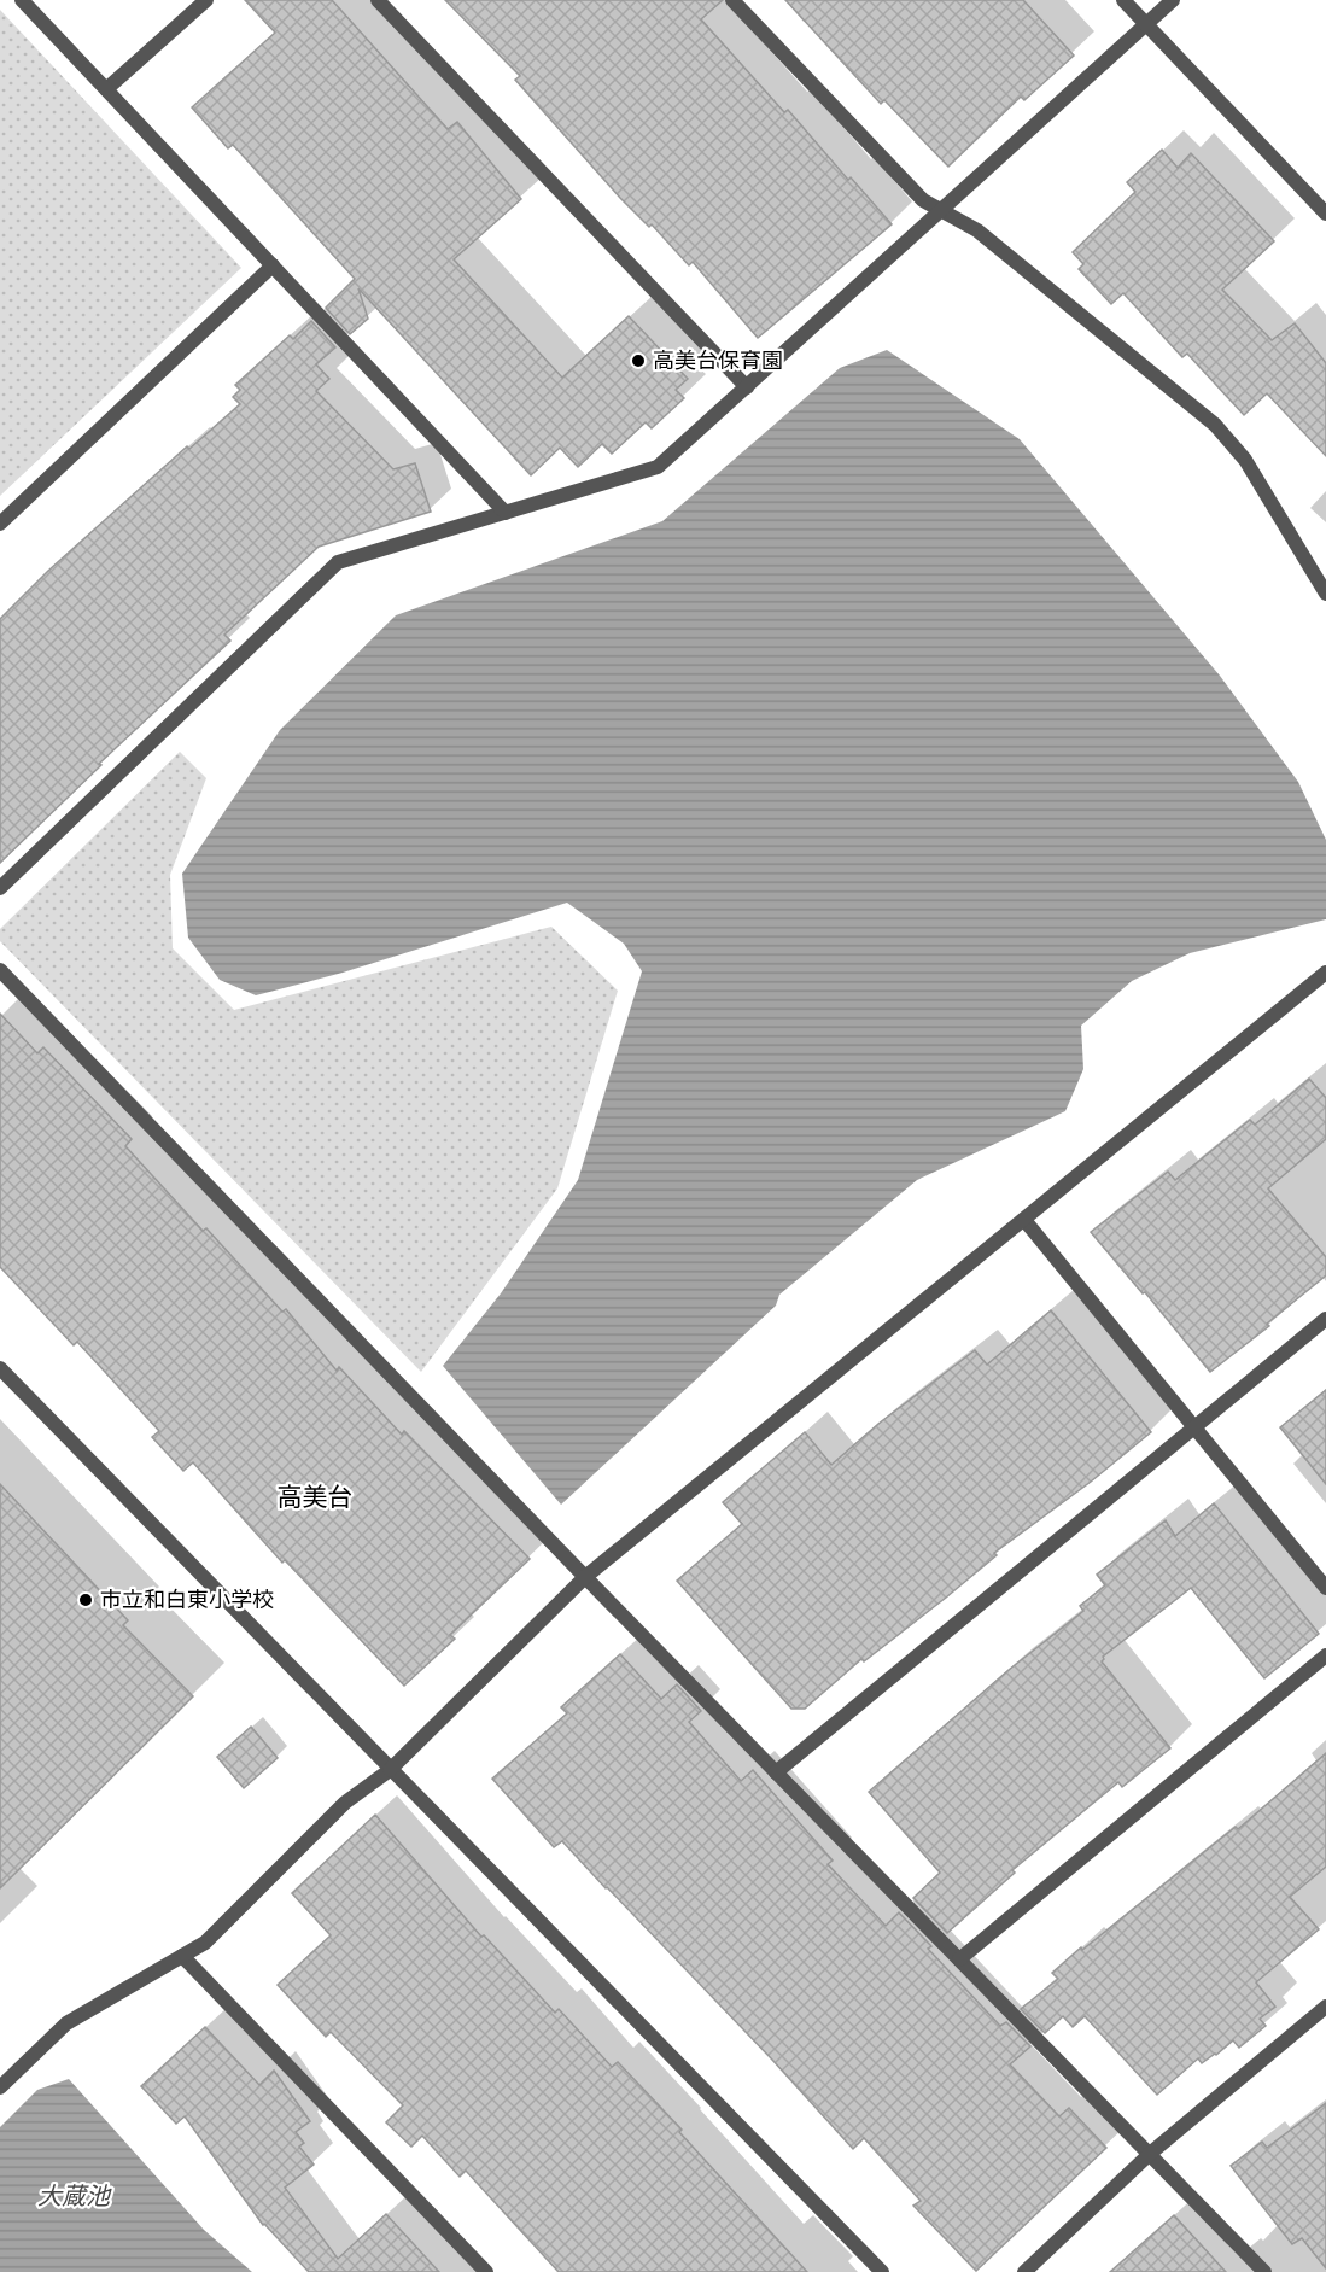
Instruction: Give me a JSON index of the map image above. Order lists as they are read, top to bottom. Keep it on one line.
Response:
{"districts":["高美台"],"water":["大蔵池"],"places":["高美台保育園","市立和白東小学校"]}
